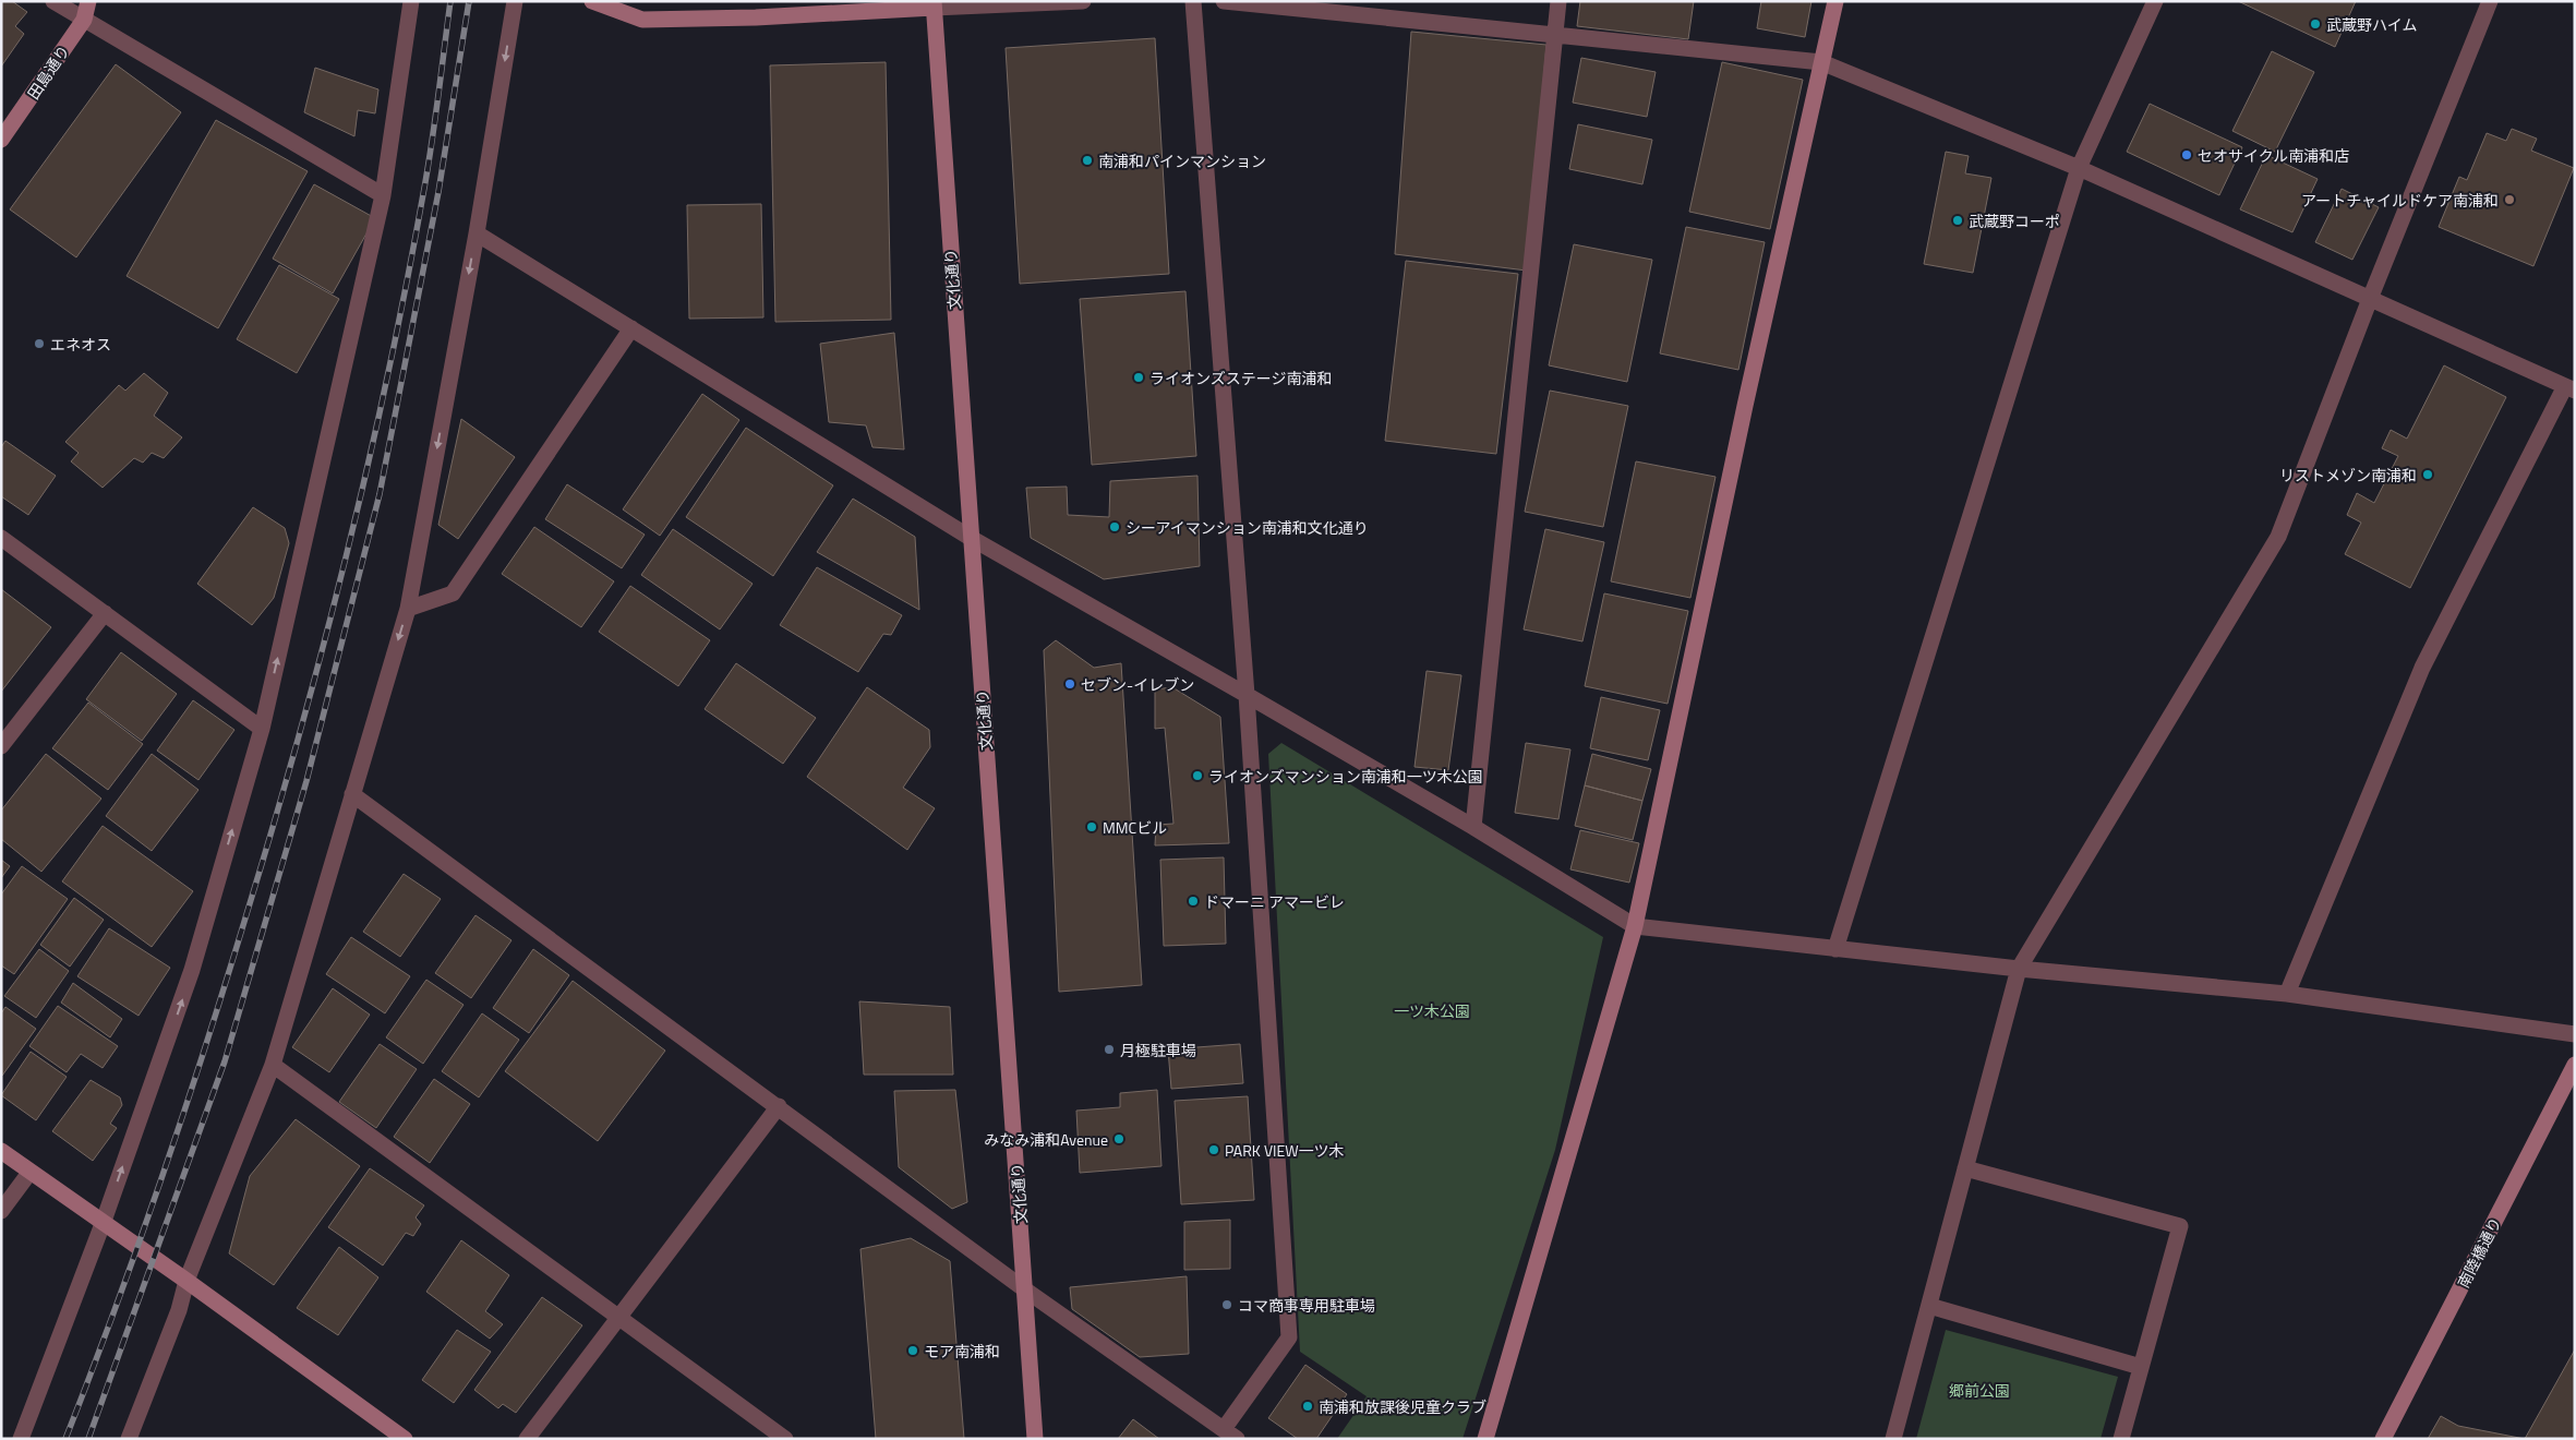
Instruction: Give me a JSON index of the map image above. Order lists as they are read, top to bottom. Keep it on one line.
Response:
{"streets":{"street":["田島通り","文化通り","南陸橋通り"]},"parks":["一ツ木公園","郷前公園"],"places":["武蔵野ハイム","セオサイクル南浦和店","南浦和パインマンション","アートチャイルドケア南浦和","武蔵野コーポ","エネオス","ライオンズステージ南浦和","リストメゾン南浦和","シーアイマンション南浦和文化通り","セブン-イレブン","ライオンズマンション南浦和一ツ木公園","MMCビル","ドマーニ アマービレ","月極駐車場","みなみ浦和Avenue","PARK VIEW一ツ木","コマ商事専用駐車場","モア南浦和","南浦和放課後児童クラブ"]}
